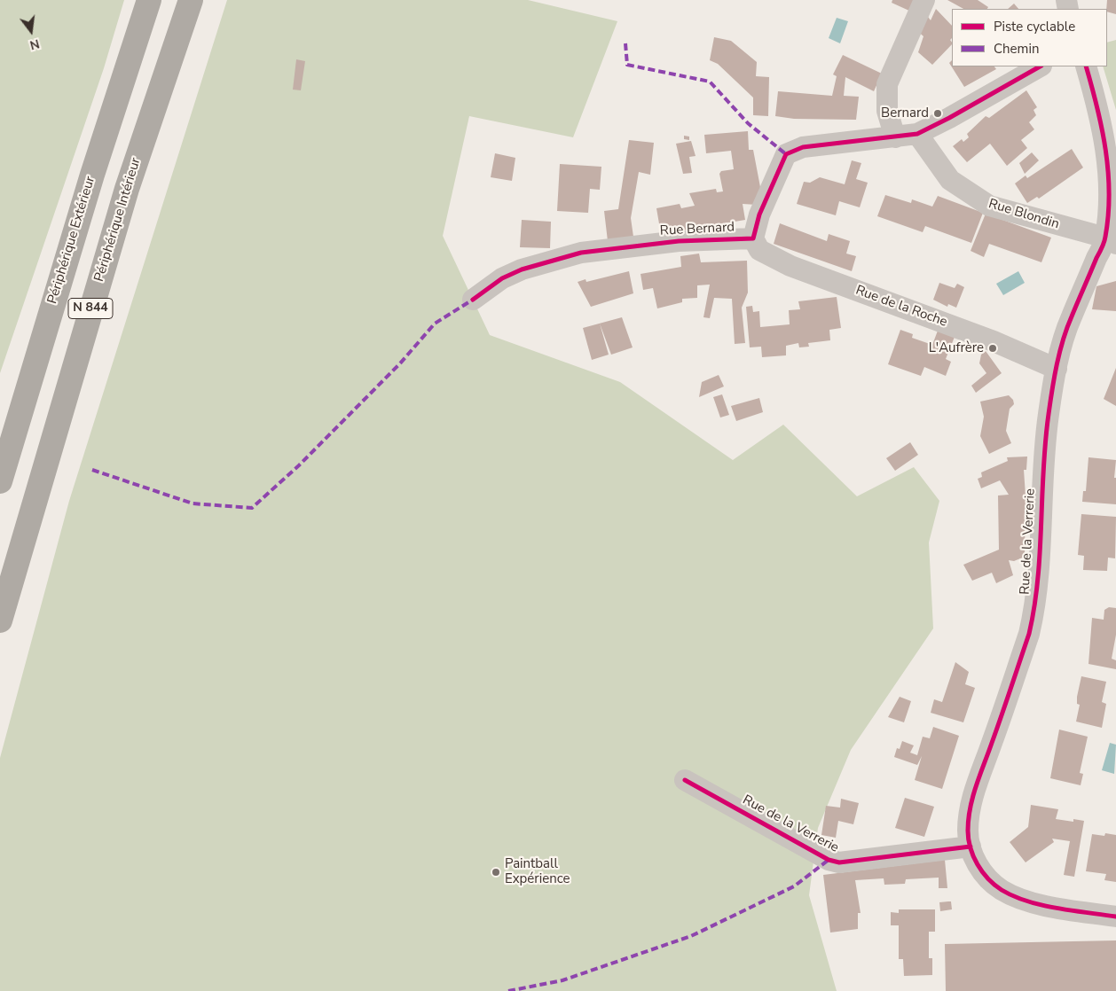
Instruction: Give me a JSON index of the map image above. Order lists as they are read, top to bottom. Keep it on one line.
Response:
{"streets":{"highway":["Périphérique Intérieur","Périphérique Extérieur","N 844"],"street":["Rue Blondin","Rue Bernard","Rue de la Roche","Rue de la Verrerie"]},"crossings":[["Rue Blondin","Rue Bernard"],["Rue Blondin","Rue de la Verrerie"],["Rue Bernard","Rue de la Roche"],["Rue de la Roche","Rue de la Verrerie"]],"places":["Bernard","L'Aufrère","Paintball Expérience"],"legend":["Piste cyclable","Chemin"],"north":"bottom"}
